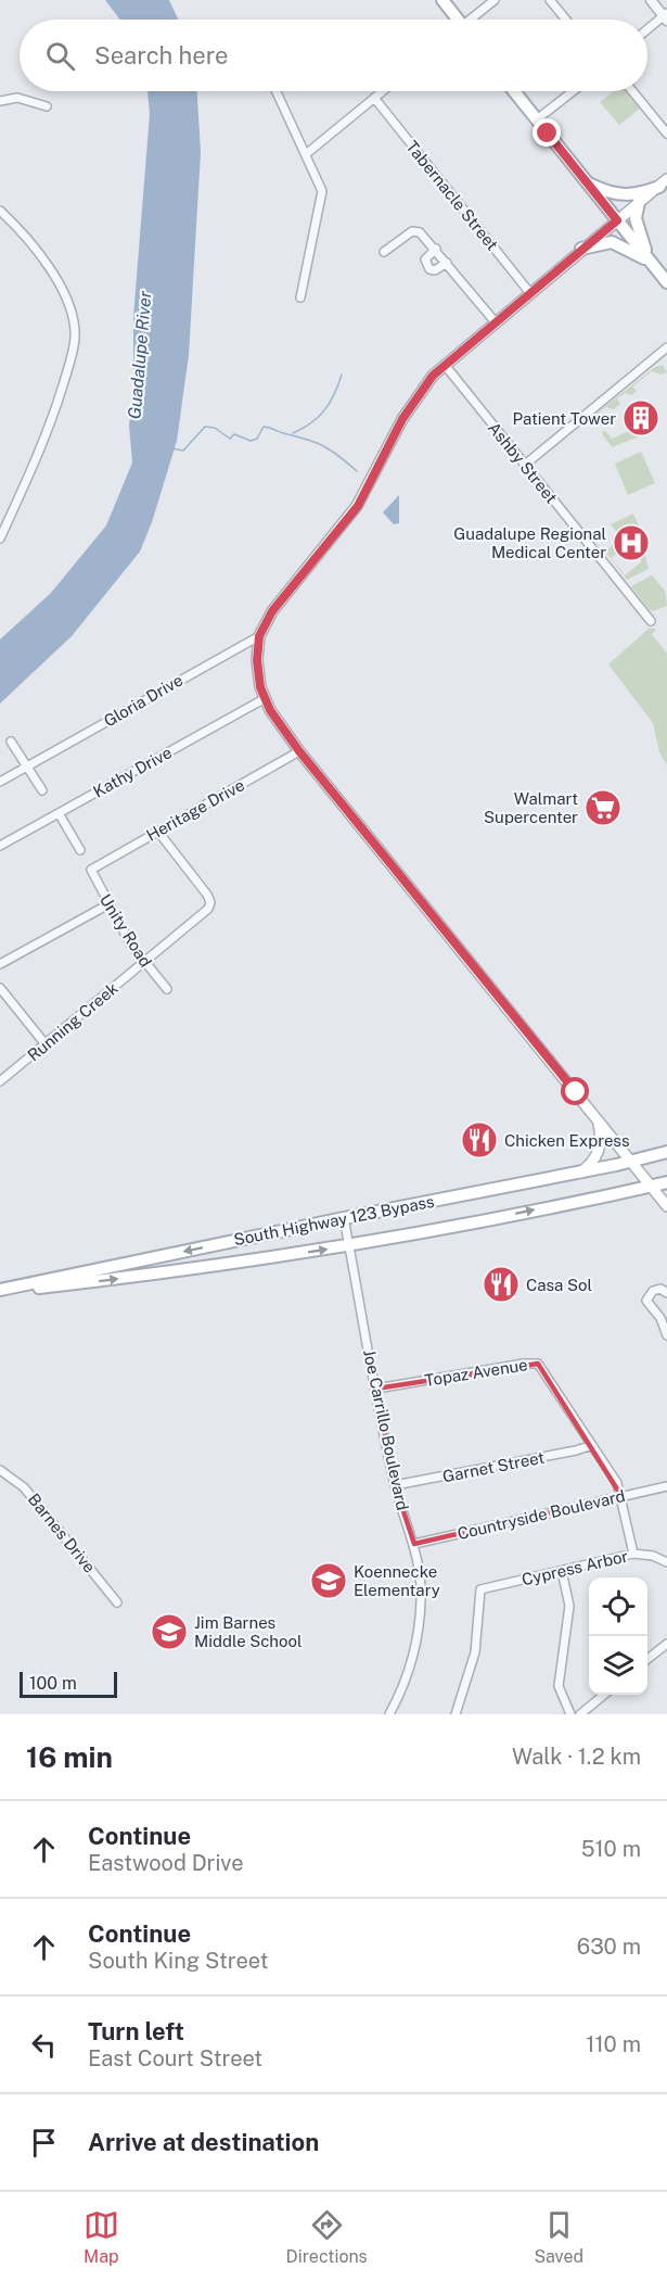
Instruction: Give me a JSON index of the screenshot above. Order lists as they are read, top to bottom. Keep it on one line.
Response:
{"streets":{"main road":["South Highway 123 Bypass"],"street":["Tabernacle Street","Ashby Street","Gloria Drive","Kathy Drive","Heritage Drive","Unity Road","Running Creek","Topaz Avenue","Joe Carrillo Boulevard","Garnet Street","Countryside Boulevard","Barnes Drive","Cypress Arbor"]},"crossings":[["Heritage Drive","Unity Road"],["Heritage Drive","Running Creek"],["Unity Road","Running Creek"],["South Highway 123 Bypass","Joe Carrillo Boulevard"],["Topaz Avenue","Joe Carrillo Boulevard"],["Topaz Avenue","Garnet Street"],["Topaz Avenue","Countryside Boulevard"],["Topaz Avenue","Cypress Arbor"],["Joe Carrillo Boulevard","Garnet Street"],["Joe Carrillo Boulevard","Countryside Boulevard"]],"water":["Guadalupe River"],"places":{"building":["Patient Tower"],"hospital":["Guadalupe Regional Medical Center"],"supermarket":["Walmart Supercenter"],"restaurant":["Chicken Express","Casa Sol"],"school or university":["Koennecke Elementary","Jim Barnes Middle School"]},"scale_bar":"100 m","page":{"search":"Search here","scale":"100 m","heading":["16 min","Walk · 1.2 km"],"list":[["Continue","Eastwood Drive","510 m"],["Continue","South King Street","630 m"],["Turn left","East Court Street","110 m"],"Arrive at destination"],"nav":["Map","Directions","Saved"]}}
